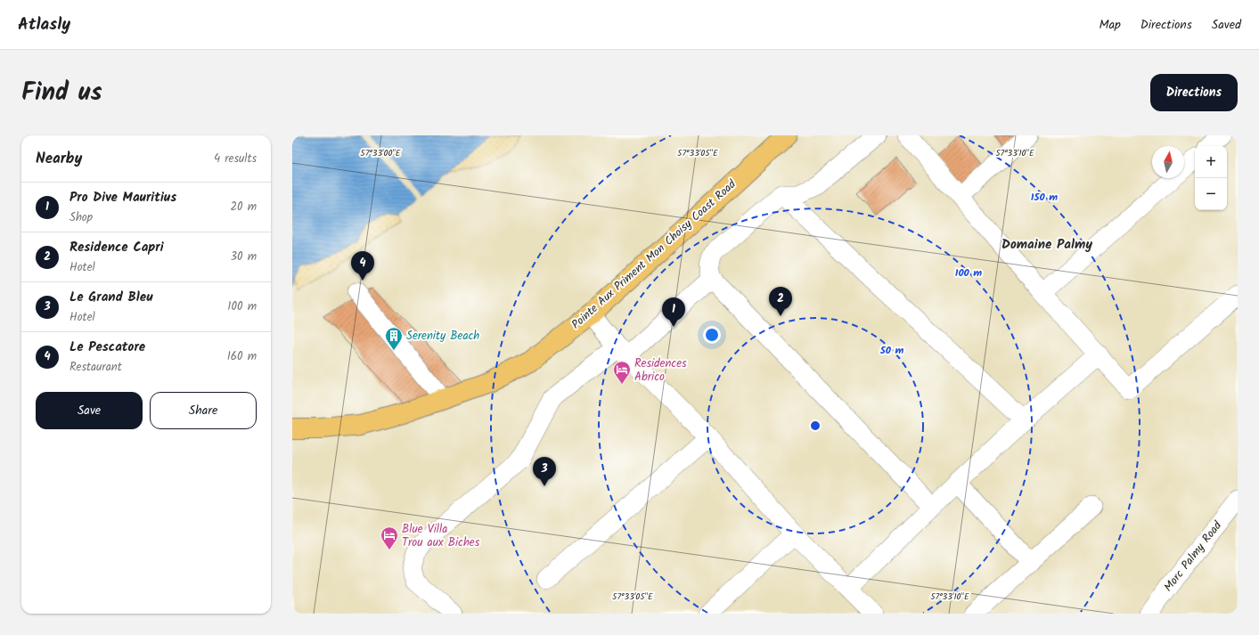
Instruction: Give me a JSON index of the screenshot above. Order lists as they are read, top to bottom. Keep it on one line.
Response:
{"streets":{"main road":["Pointe Aux Priment Mon Choisy Coast Road"],"street":["Morc Palmy Road"]},"districts":["Domaine Palmy"],"places":{"building":["Serenity Beach"],"hotel":["Residences Abrico","Blue Villa Trou aux Biches"]},"north":"top","page":{"header":"Atlasly","nav":["Map","Directions","Saved"],"title":"Find us","buttons":["Directions",["Save","Share"]],"heading":["Nearby","4 results"],"map_buttons":["+","−"],"list":[{"mark":"1","name":"Pro Dive Mauritius","note":"Shop","value":"20 m"},{"mark":"2","name":"Residence Capri","note":"Hotel","value":"30 m"},{"mark":"3","name":"Le Grand Bleu","note":"Hotel","value":"100 m"},{"mark":"4","name":"Le Pescatore","note":"Restaurant","value":"160 m"}],"pins":["4","2","1","3"]},"coordinates":["57°33'00\"E","57°33'05\"E","57°33'10\"E"],"rings":["150 m","100 m","50 m"]}
